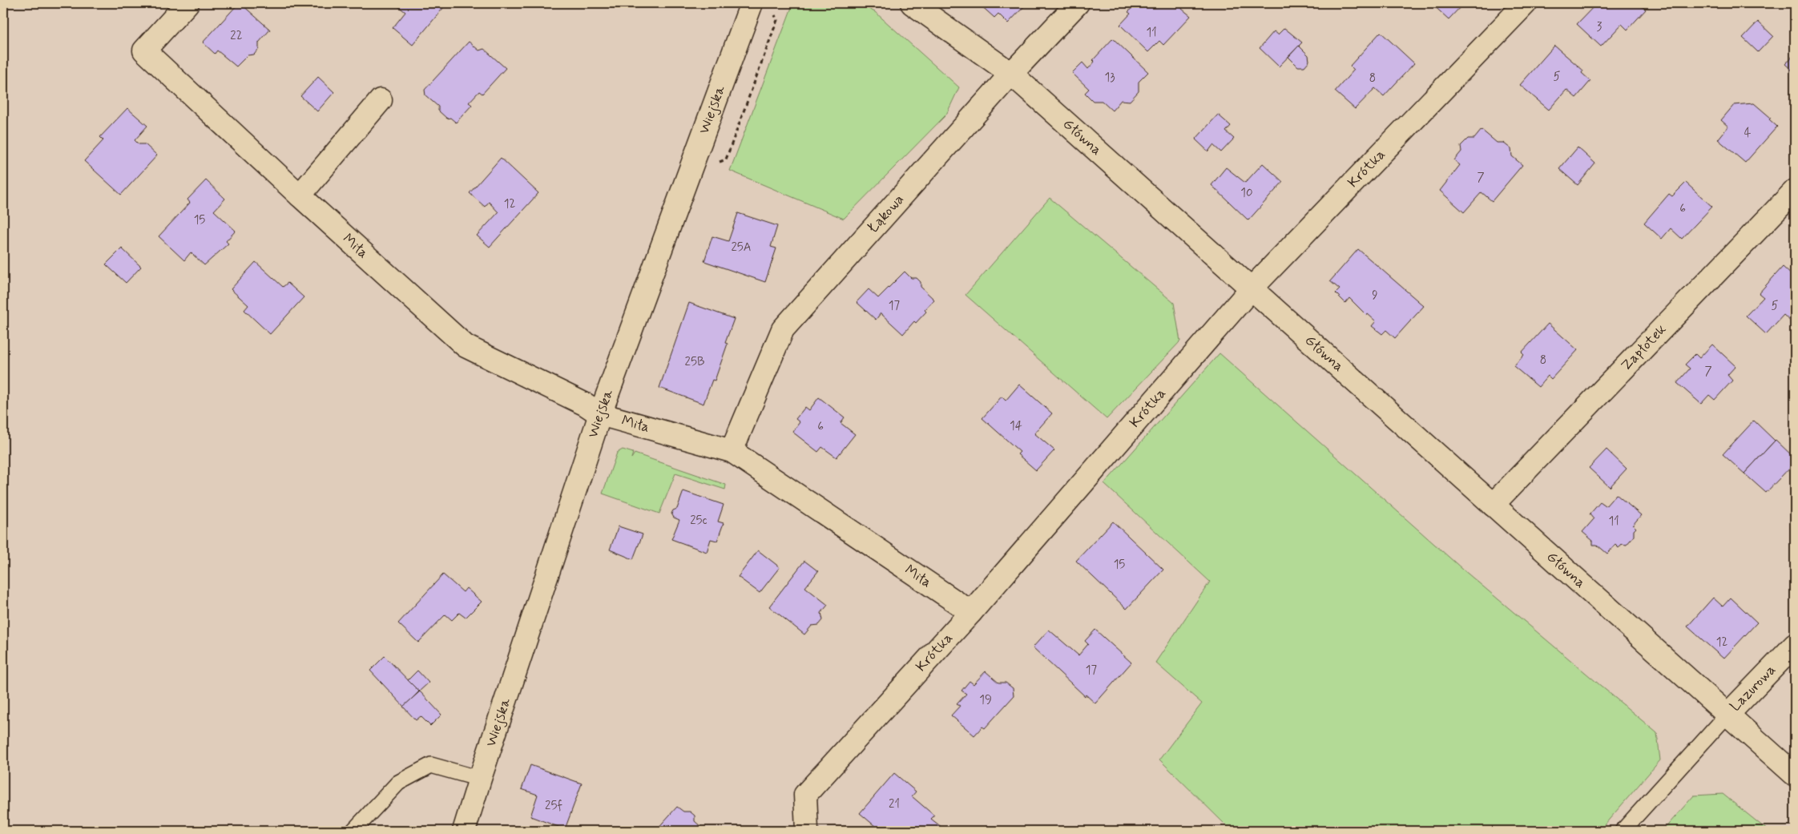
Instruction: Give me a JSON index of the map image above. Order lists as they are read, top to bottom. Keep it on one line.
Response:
{"streets":{"street":["Wiejska","Główna","Krótka","Łąkowa","Miła","Zapłotek","Lazurowa"]},"crossings":[["Wiejska","Miła"],["Główna","Krótka"],["Główna","Łąkowa"],["Główna","Zapłotek"],["Główna","Lazurowa"],["Krótka","Miła"],["Łąkowa","Miła"]],"house_numbers":["3","11","22","5","13","8","4","7","10","12","6","15","25A","9","17","5","8","25B","7","14","6","25c","11","15","12","17","19","21","25f"]}
